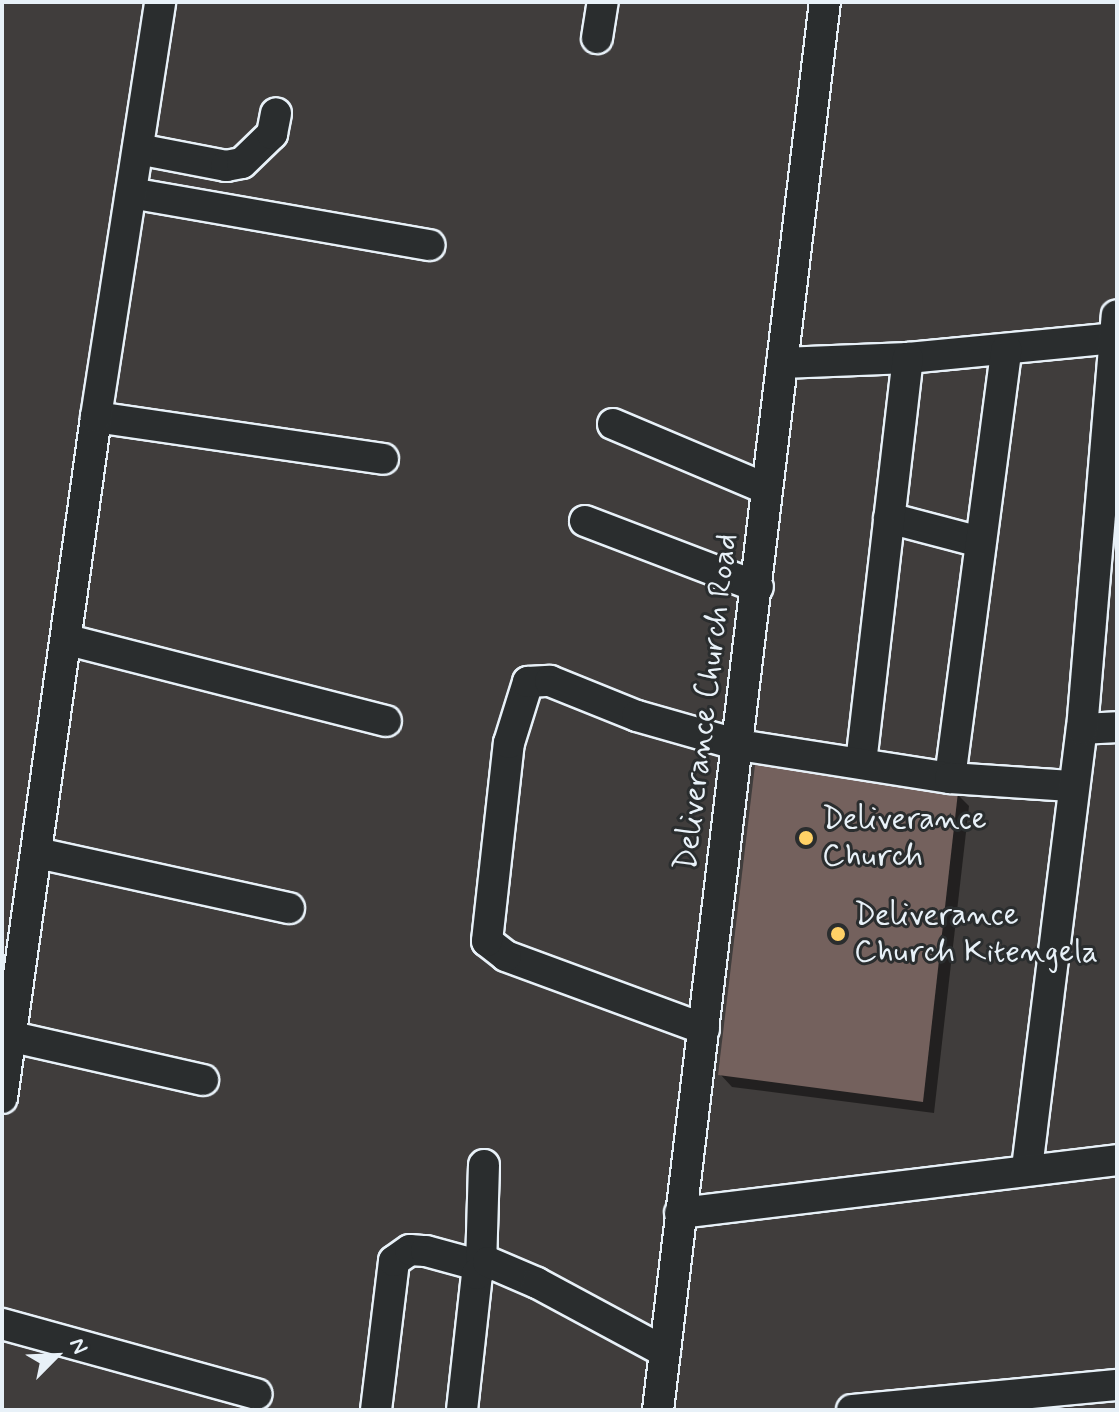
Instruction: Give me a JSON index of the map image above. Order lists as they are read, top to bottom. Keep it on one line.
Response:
{"streets":{"street":["Deliverance Church Road"]},"places":["Deliverance Church","Deliverance Church Kitengela"],"north":"top right"}
